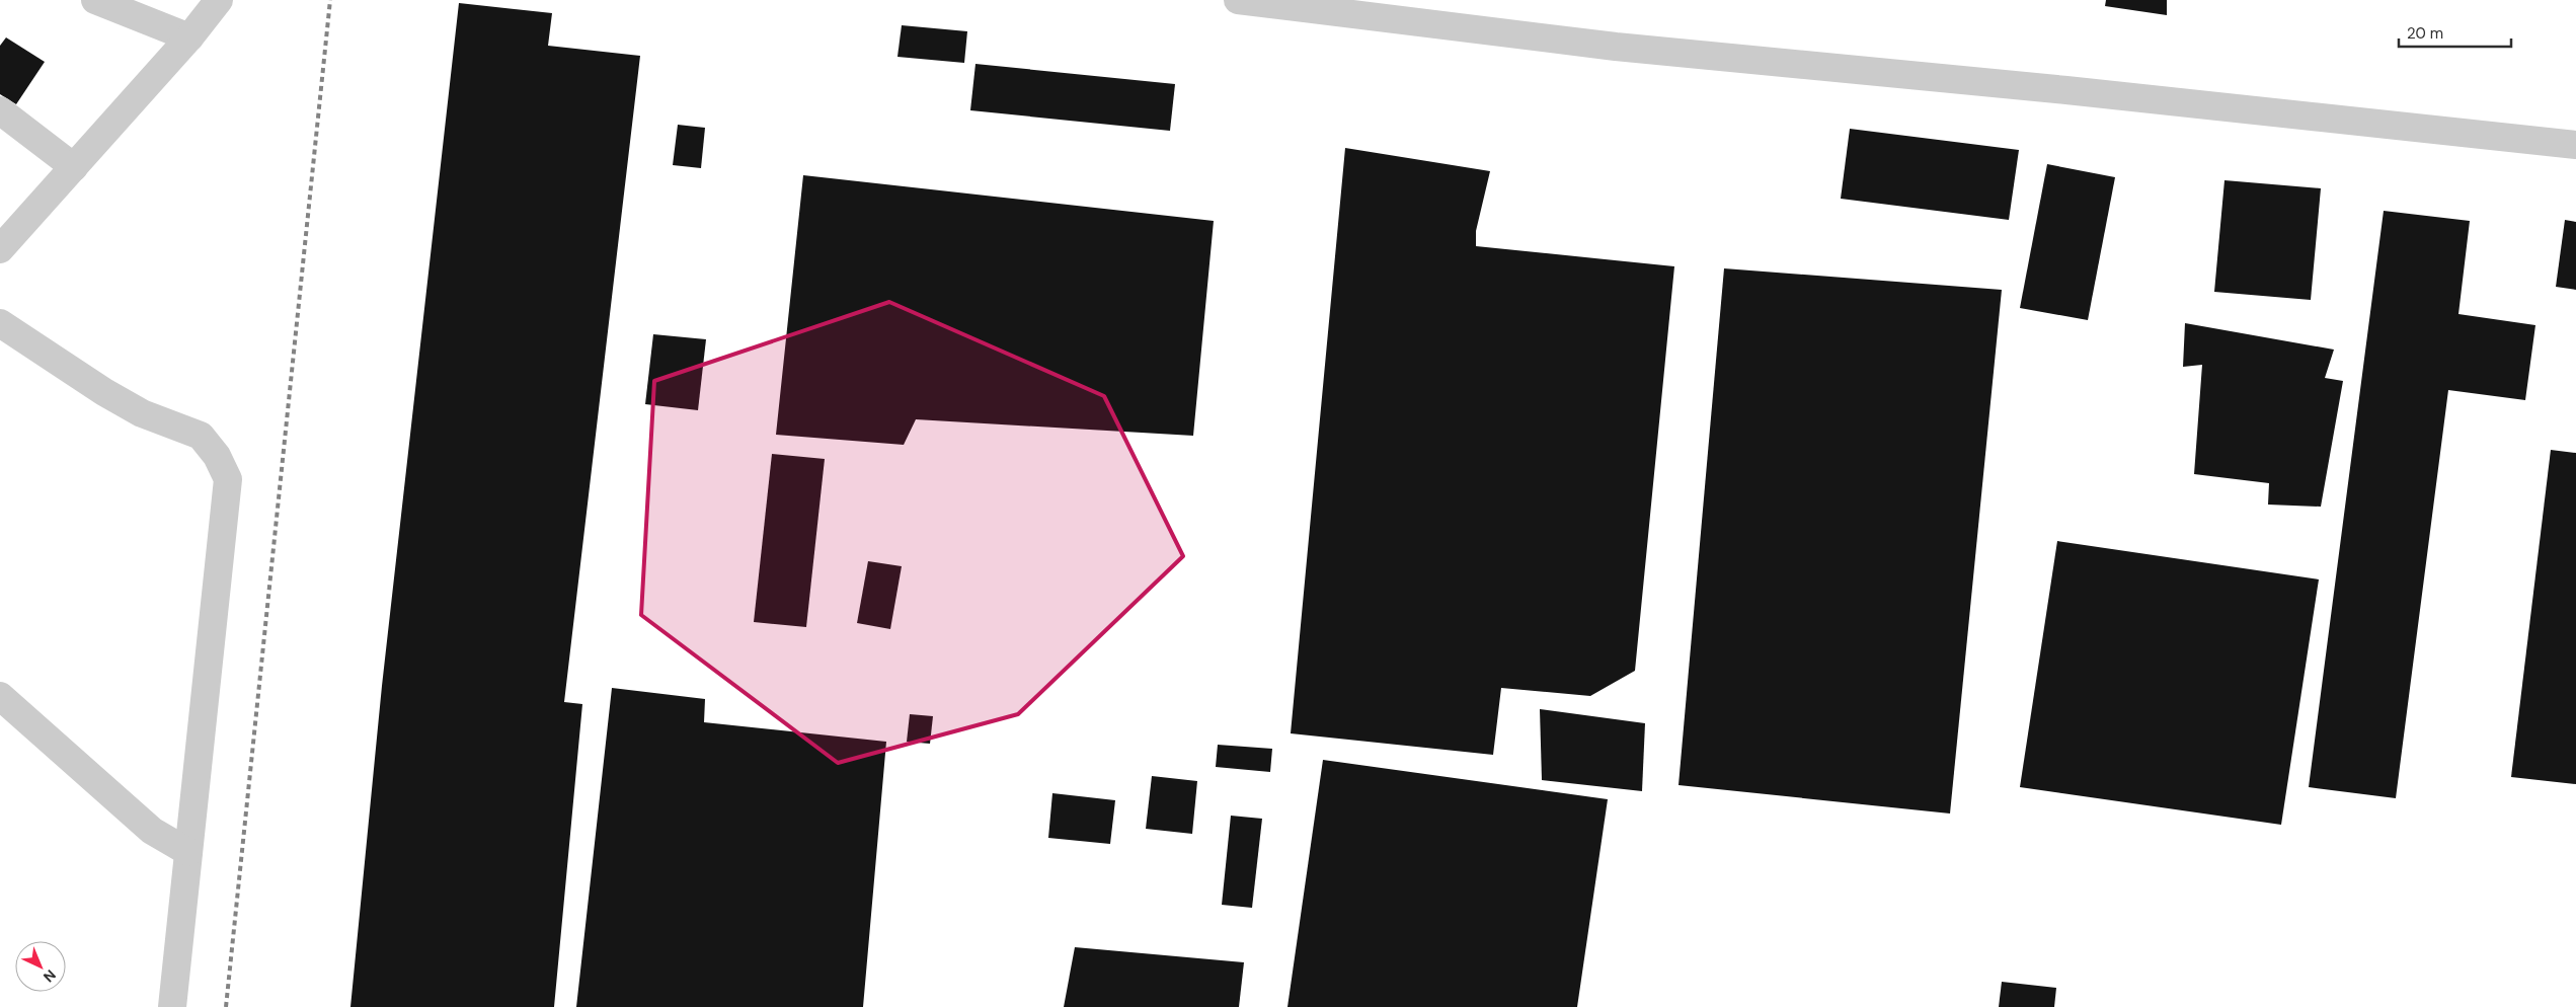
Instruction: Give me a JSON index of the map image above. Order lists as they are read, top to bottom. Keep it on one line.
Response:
{"scale_bar":"20 m","north":"bottom right"}
